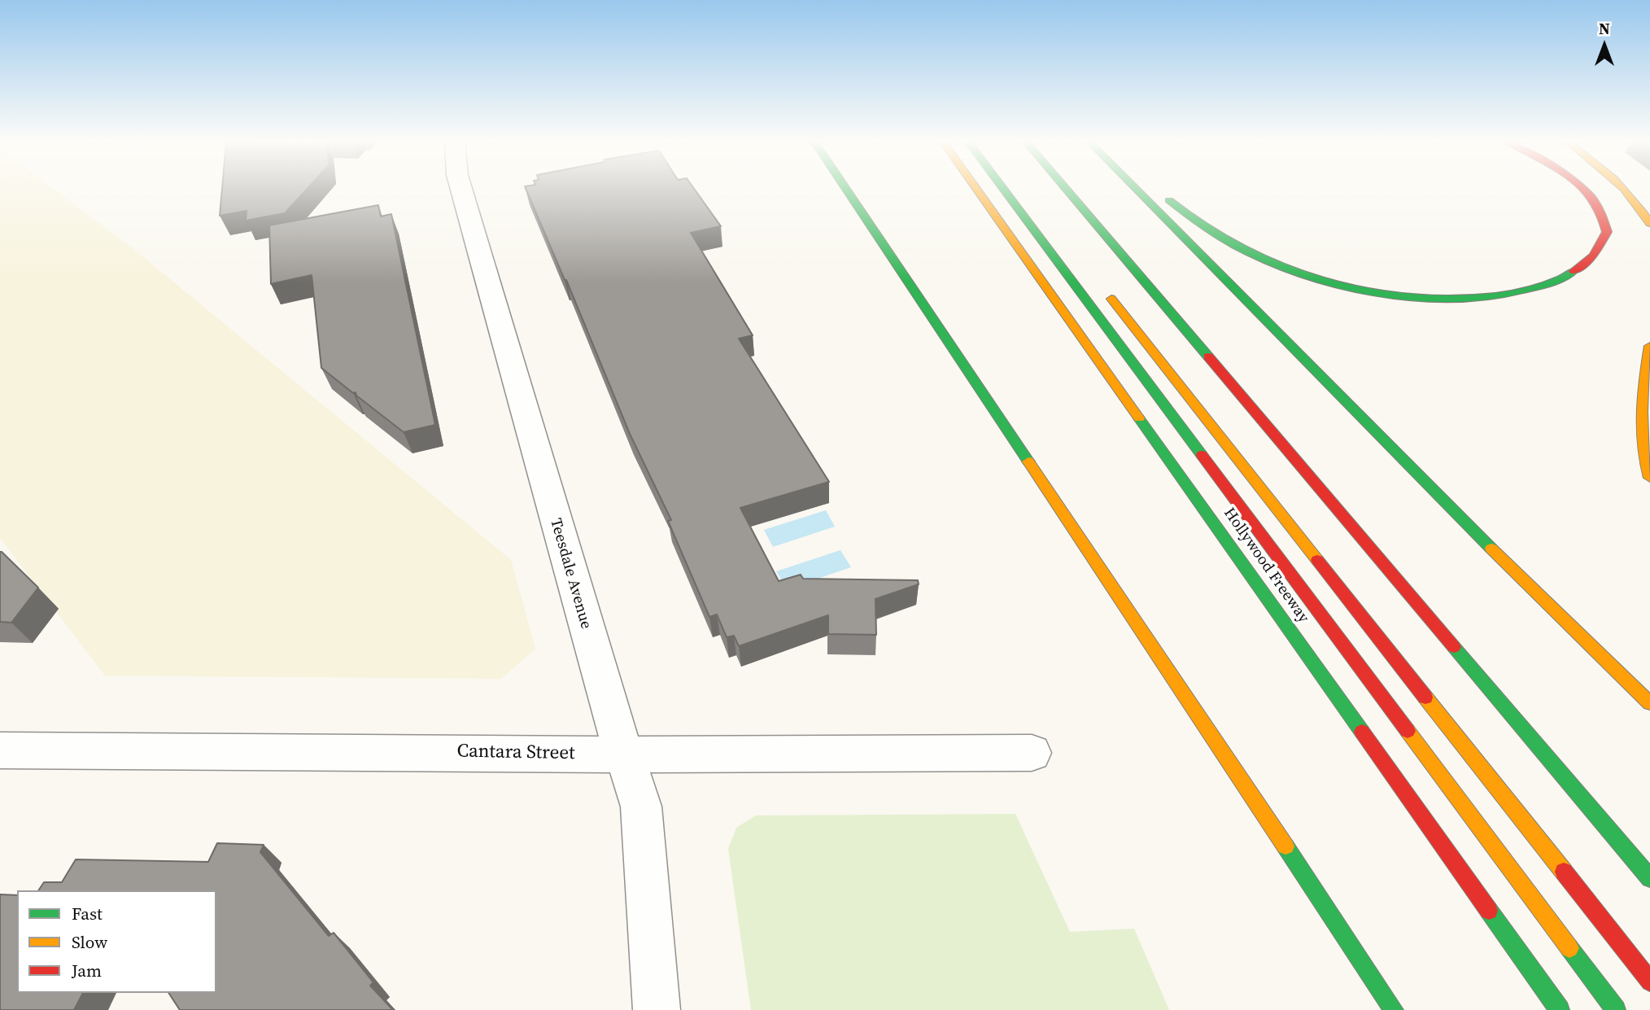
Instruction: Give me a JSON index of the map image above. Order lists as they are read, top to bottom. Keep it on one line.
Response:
{"streets":{"highway":["Hollywood Freeway"],"street":["Teesdale Avenue","Cantara Street"]},"crossings":[["Teesdale Avenue","Cantara Street"]],"legend":["Fast","Slow","Jam"],"north":"top"}
